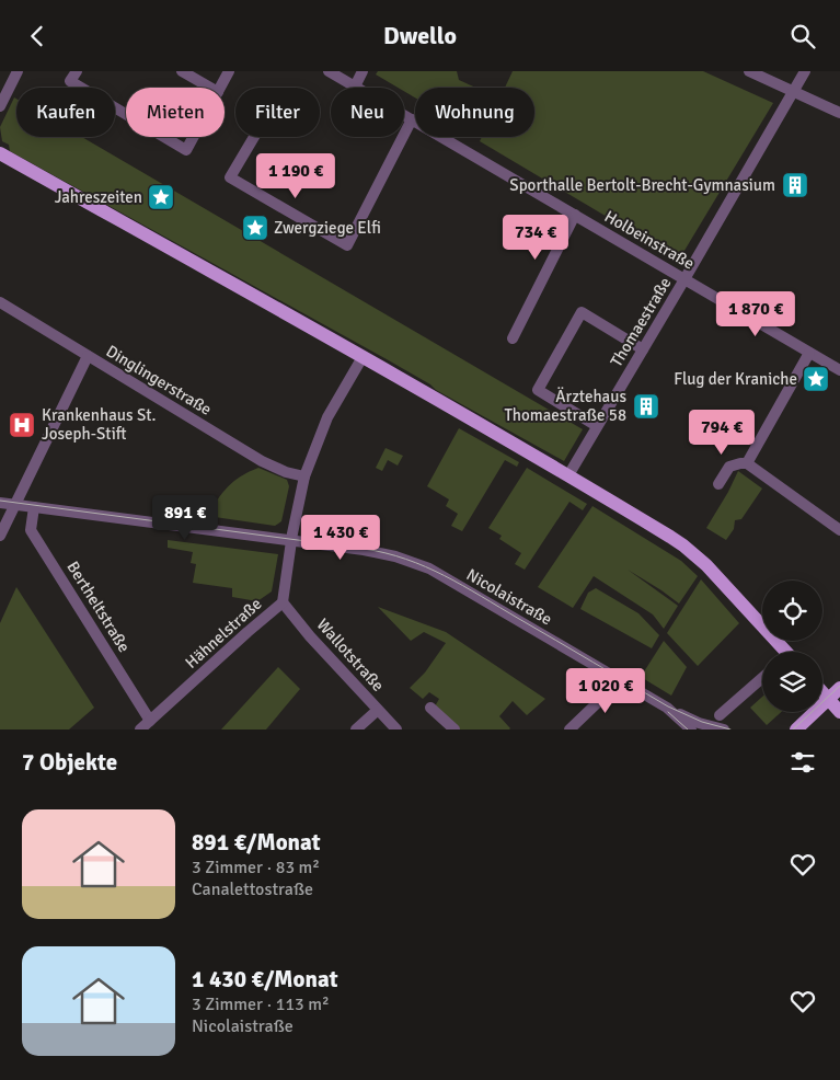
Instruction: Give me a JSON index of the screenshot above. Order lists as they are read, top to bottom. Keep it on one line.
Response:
{"streets":{"street":["Holbeinstraße","Thomaestraße","Dinglingerstraße","Nicolaistraße","Bertheltstraße","Hähnelstraße","Wallotstraße"]},"crossings":[["Holbeinstraße","Thomaestraße"],["Dinglingerstraße","Hähnelstraße"],["Nicolaistraße","Bertheltstraße"],["Nicolaistraße","Hähnelstraße"],["Bertheltstraße","Hähnelstraße"],["Hähnelstraße","Wallotstraße"]],"places":{"building":["Sporthalle Bertolt-Brecht-Gymnasium","Ärztehaus Thomaestraße 58"],"place":["Jahreszeiten","Zwergziege Elfi","Flug der Kraniche"],"hospital":["Krankenhaus St. Joseph-Stift"]},"page":{"header":"Dwello","chip":["Kaufen","Mieten","Filter","Neu","Wohnung"],"price":["1 190 €","734 €","1 870 €","794 €","891 €","1 430 €","1 020 €"],"heading":"7 Objekte","list":[{"name":"891 €/Monat","note":"3 Zimmer · 83 m² · Canalettostraße"},{"name":"1 430 €/Monat","note":"3 Zimmer · 113 m² · Nicolaistraße"}]}}
